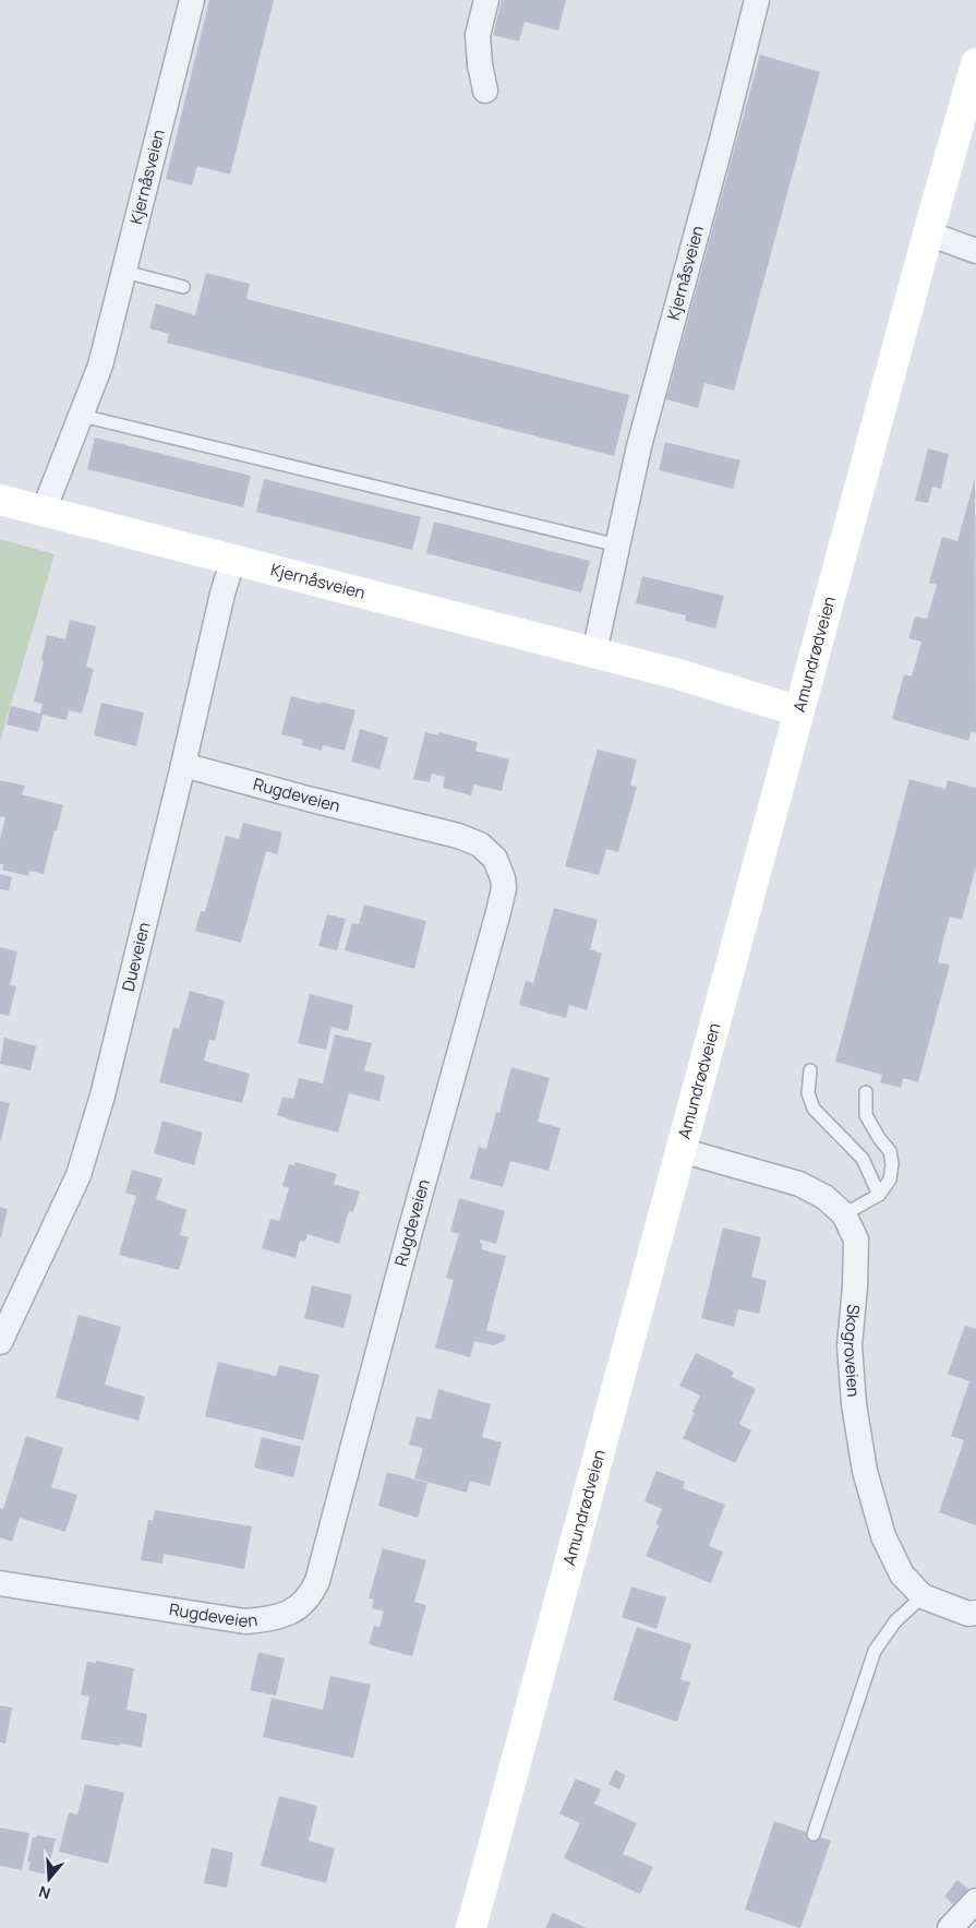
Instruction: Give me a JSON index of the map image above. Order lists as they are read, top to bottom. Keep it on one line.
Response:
{"streets":{"main road":["Kjernåsveien","Amundrødveien"],"street":["Rugdeveien","Dueveien","Skogroveien"]},"crossings":[["Kjernåsveien","Amundrødveien"],["Kjernåsveien","Dueveien"],["Amundrødveien","Skogroveien"],["Rugdeveien","Dueveien"]],"north":"bottom"}
